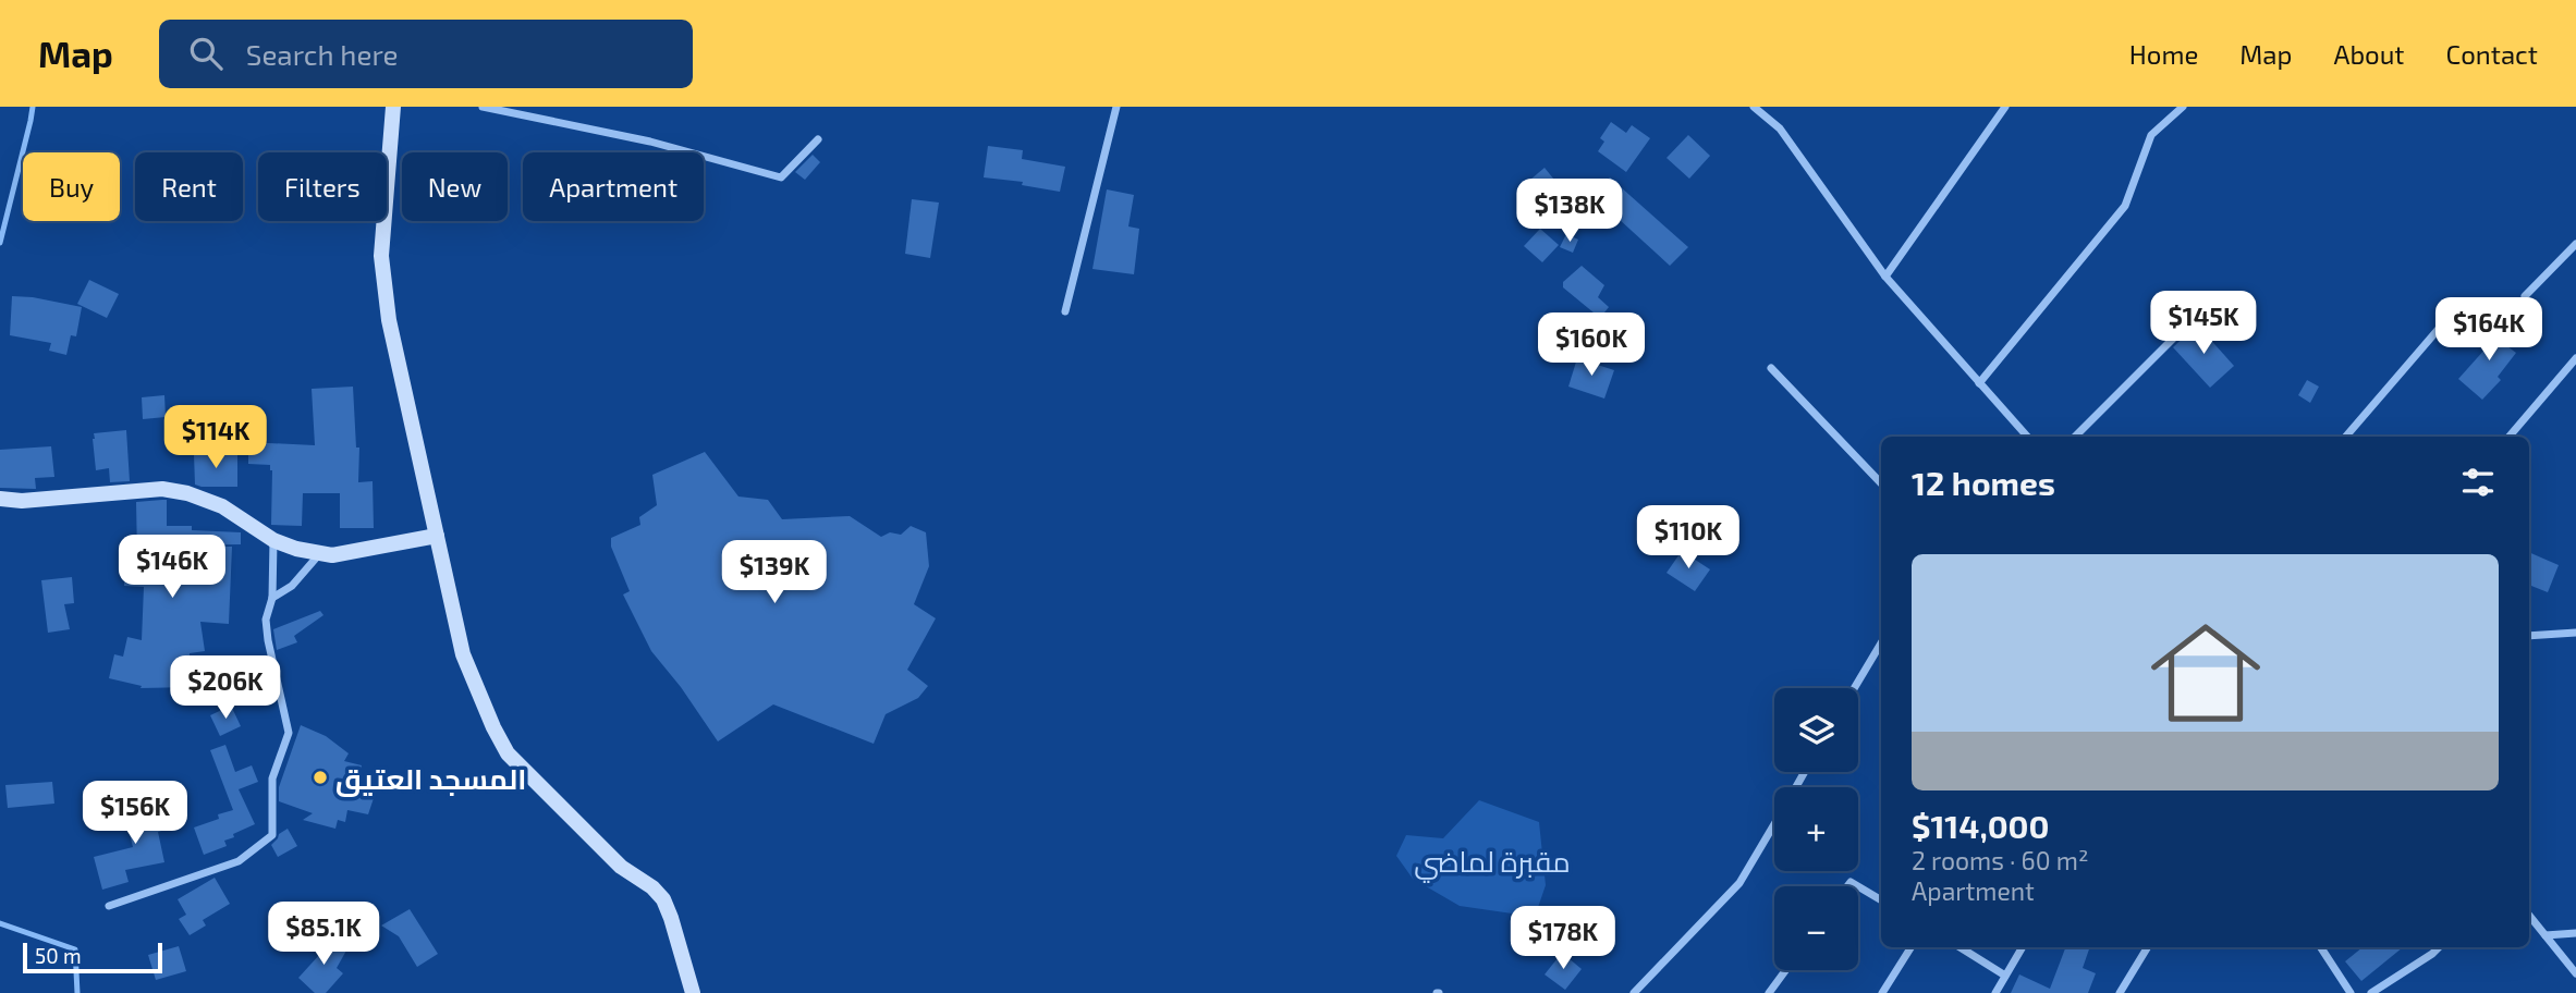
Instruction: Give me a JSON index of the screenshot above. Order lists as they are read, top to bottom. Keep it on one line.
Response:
{"parks":["مقبرة لماضي"],"places":["المسجد العتيق"],"scale_bar":"50 m","page":{"header":"Map","search":"Search here","nav":["Home","Map","About","Contact"],"chip":["Buy","Rent","Filters","New","Apartment"],"price":["$138K","$145K","$164K","$160K","$114K","$110K","$146K","$139K","$206K","$156K","$85.1K","$178K"],"heading":"12 homes","list":[{"name":"$114,000","note":"2 rooms · 60 m² · Apartment"}],"map_buttons":["+","−"],"scale":"50 m"}}
